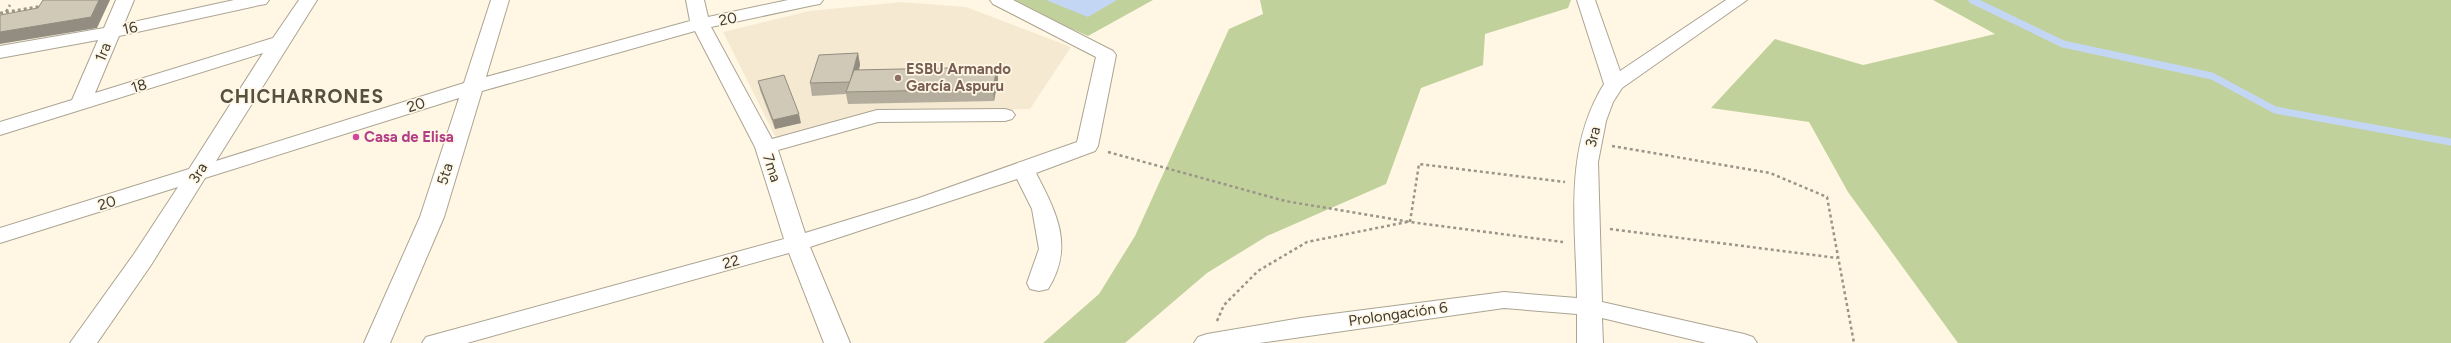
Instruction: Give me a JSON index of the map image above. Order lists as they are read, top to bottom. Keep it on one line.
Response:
{"streets":{"street":["20","16","1ra","18","3ra","7ma","5ta","22","Prolongación 6"]},"crossings":[["20","3ra"],["20","7ma"],["20","5ta"],["16","1ra"],["1ra","18"],["18","3ra"],["3ra","Prolongación 6"],["7ma","22"]],"districts":["CHICHARRONES"],"places":["ESBU Armando García Aspuru","Casa de Elisa"]}
